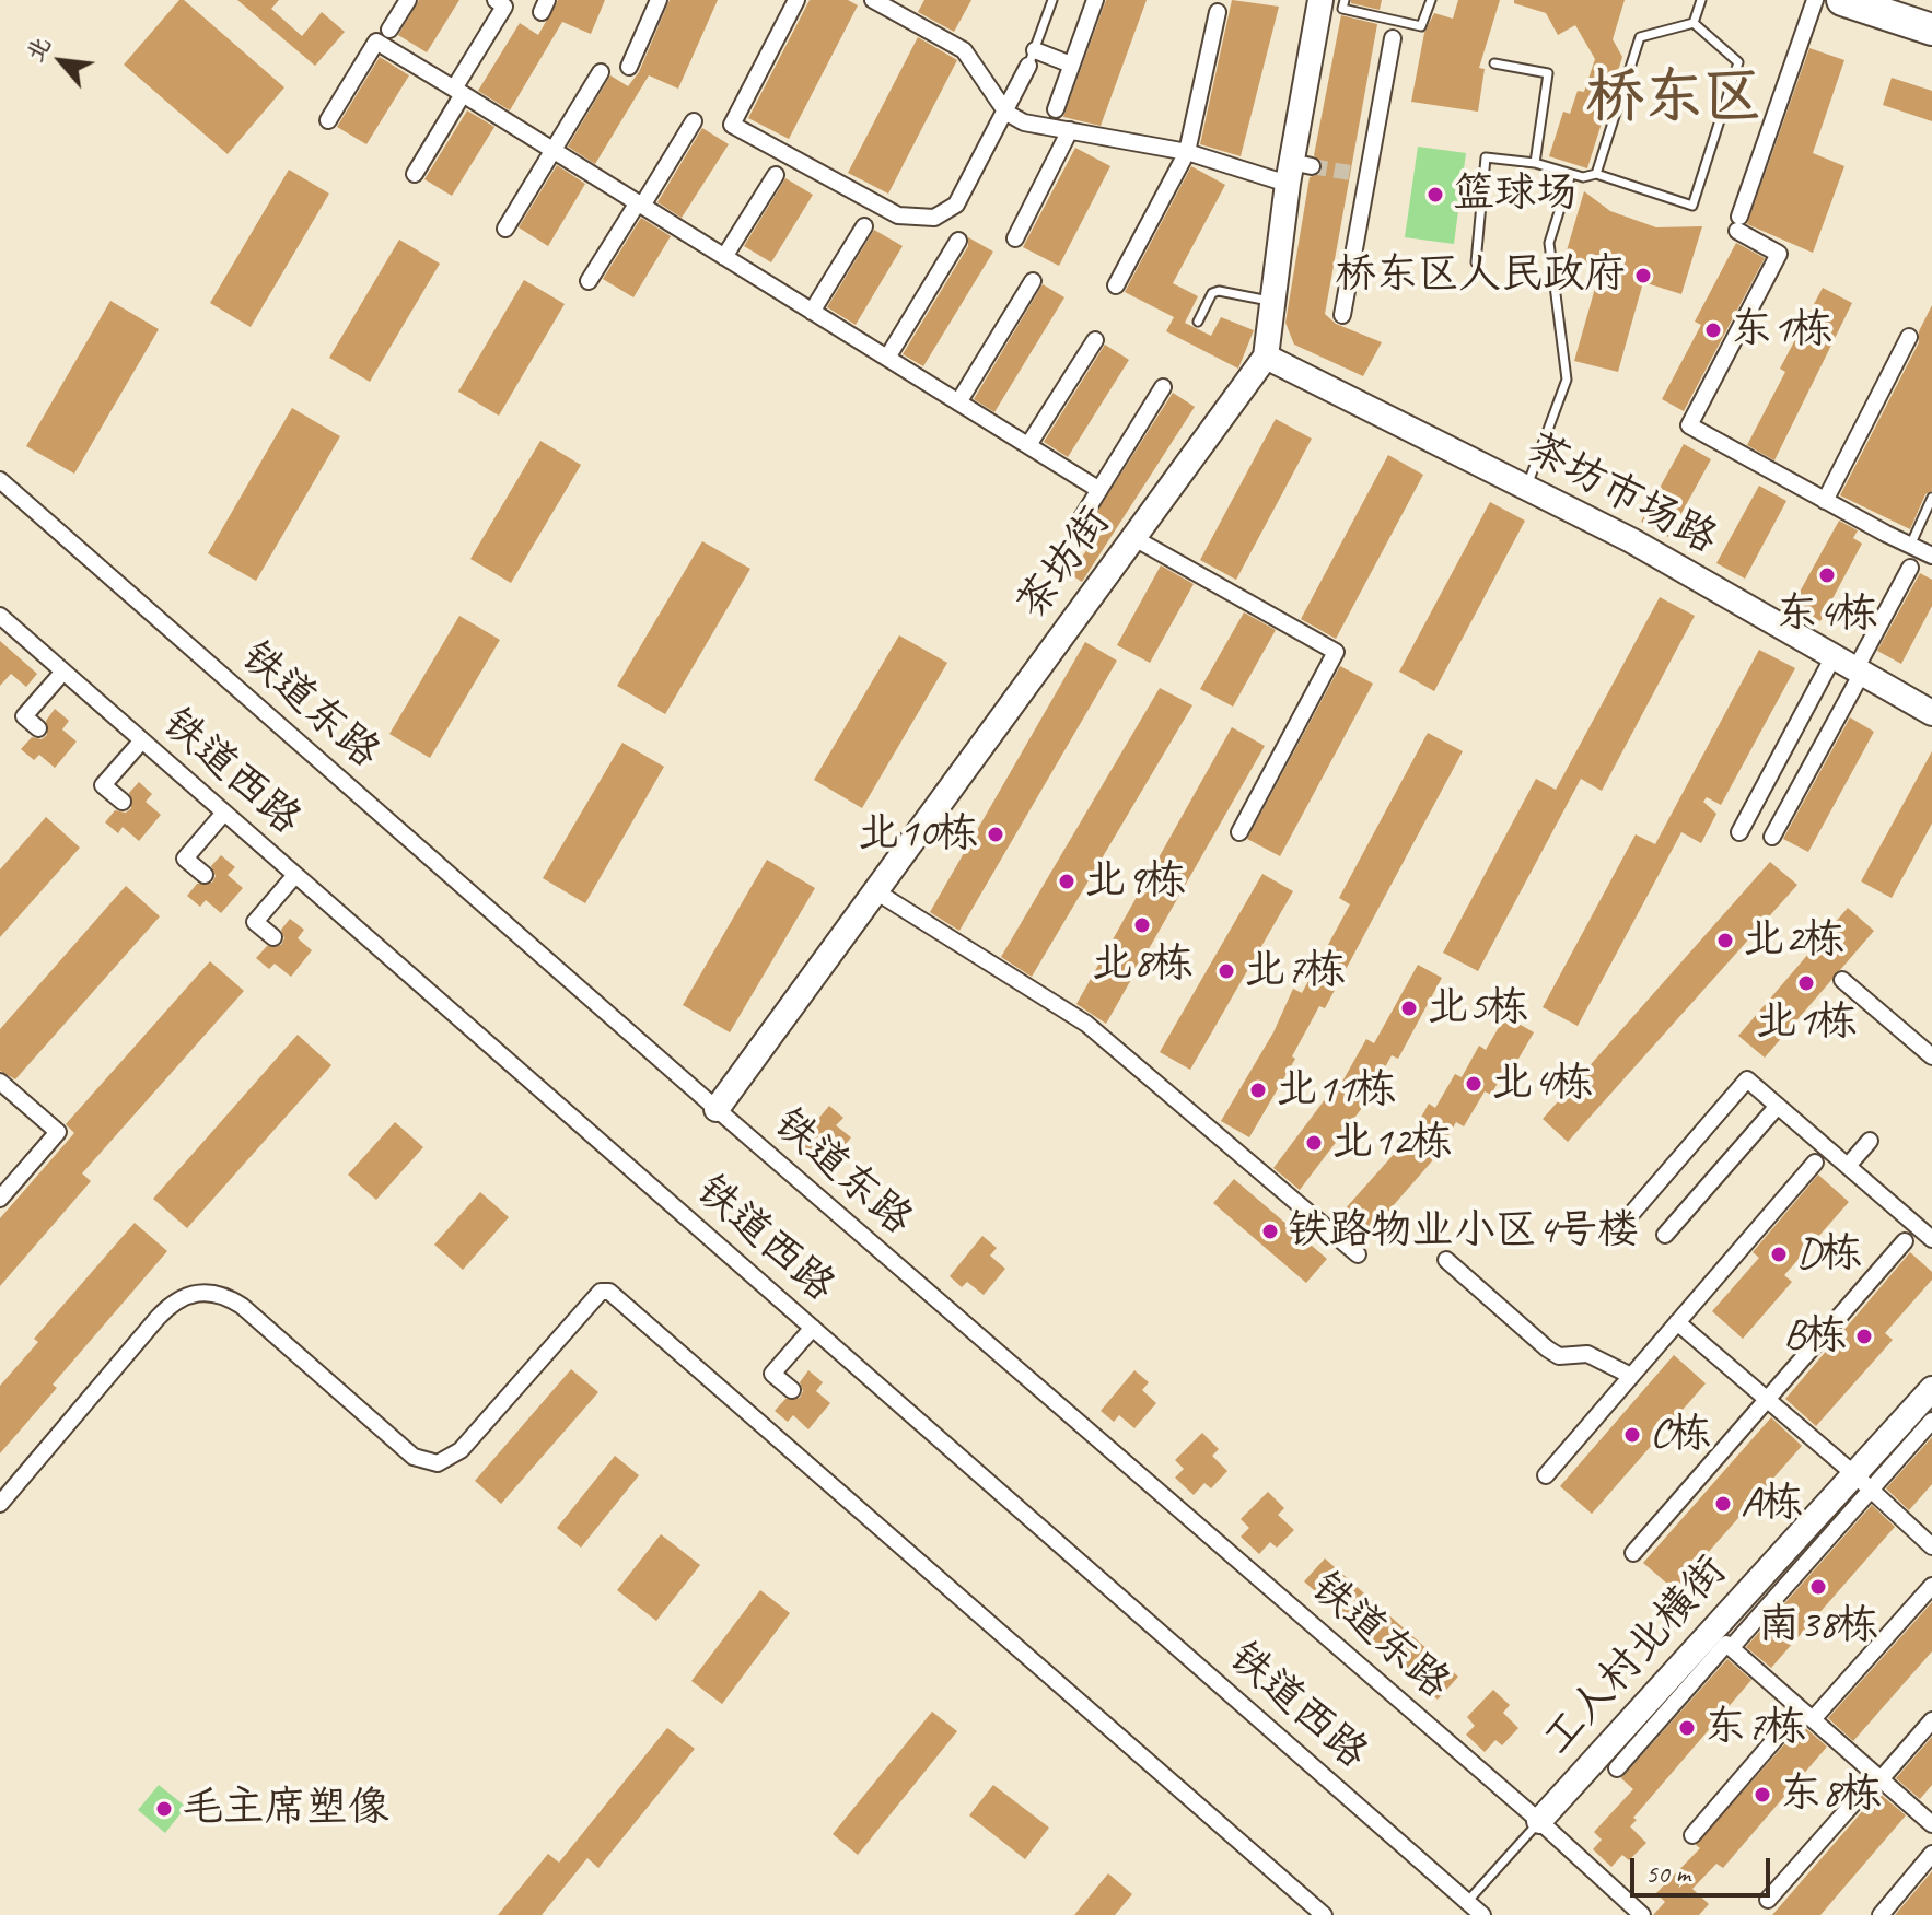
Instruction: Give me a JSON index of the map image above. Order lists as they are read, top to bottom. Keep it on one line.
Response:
{"streets":{"street":["茶坊市场路","茶坊街","铁道东路","铁道西路","工人村北横街"]},"crossings":[["茶坊市场路","茶坊街"],["茶坊街","铁道东路"],["铁道东路","工人村北横街"]],"districts":["桥东区"],"places":["篮球场","桥东区人民政府","东1栋","东4栋","北10栋","北9栋","北8栋","北2栋","北7栋","北1栋","北5栋","北4栋","北11栋","北12栋","铁路物业小区4号楼","D栋","B栋","C栋","A栋","南38栋","东7栋","东8栋","毛主席塑像"],"scale_bar":"50 m","north":"top left"}
